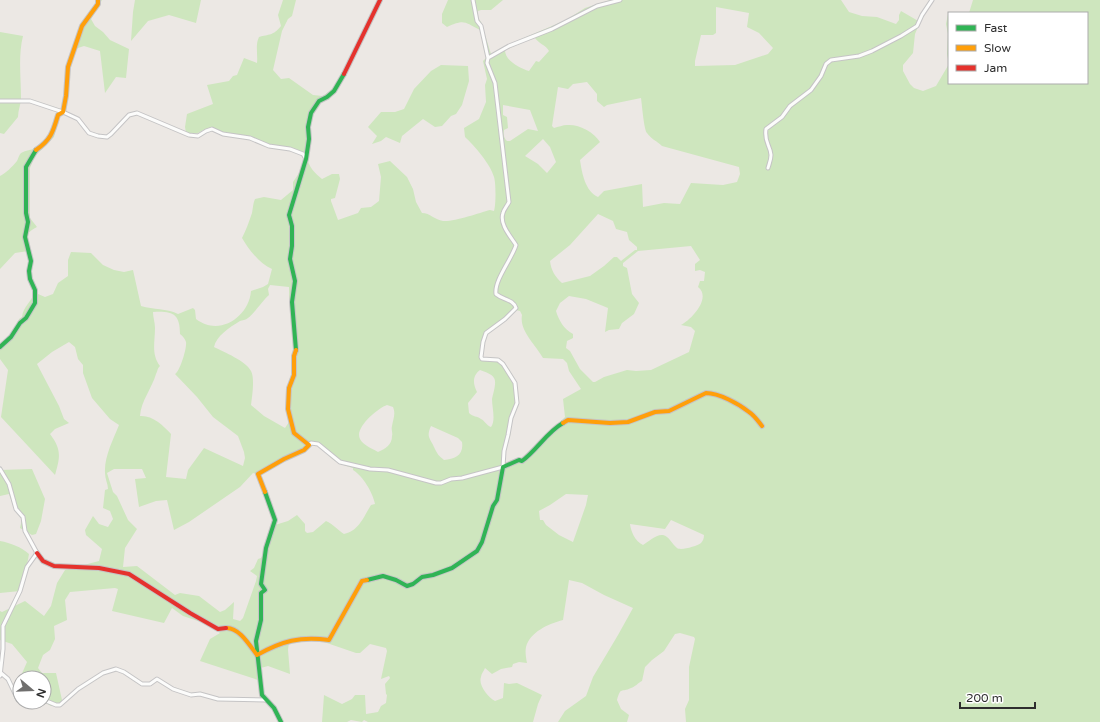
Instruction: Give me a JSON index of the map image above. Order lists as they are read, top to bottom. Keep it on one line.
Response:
{"legend":["Fast","Slow","Jam"],"scale_bar":"200 m","north":"right"}
